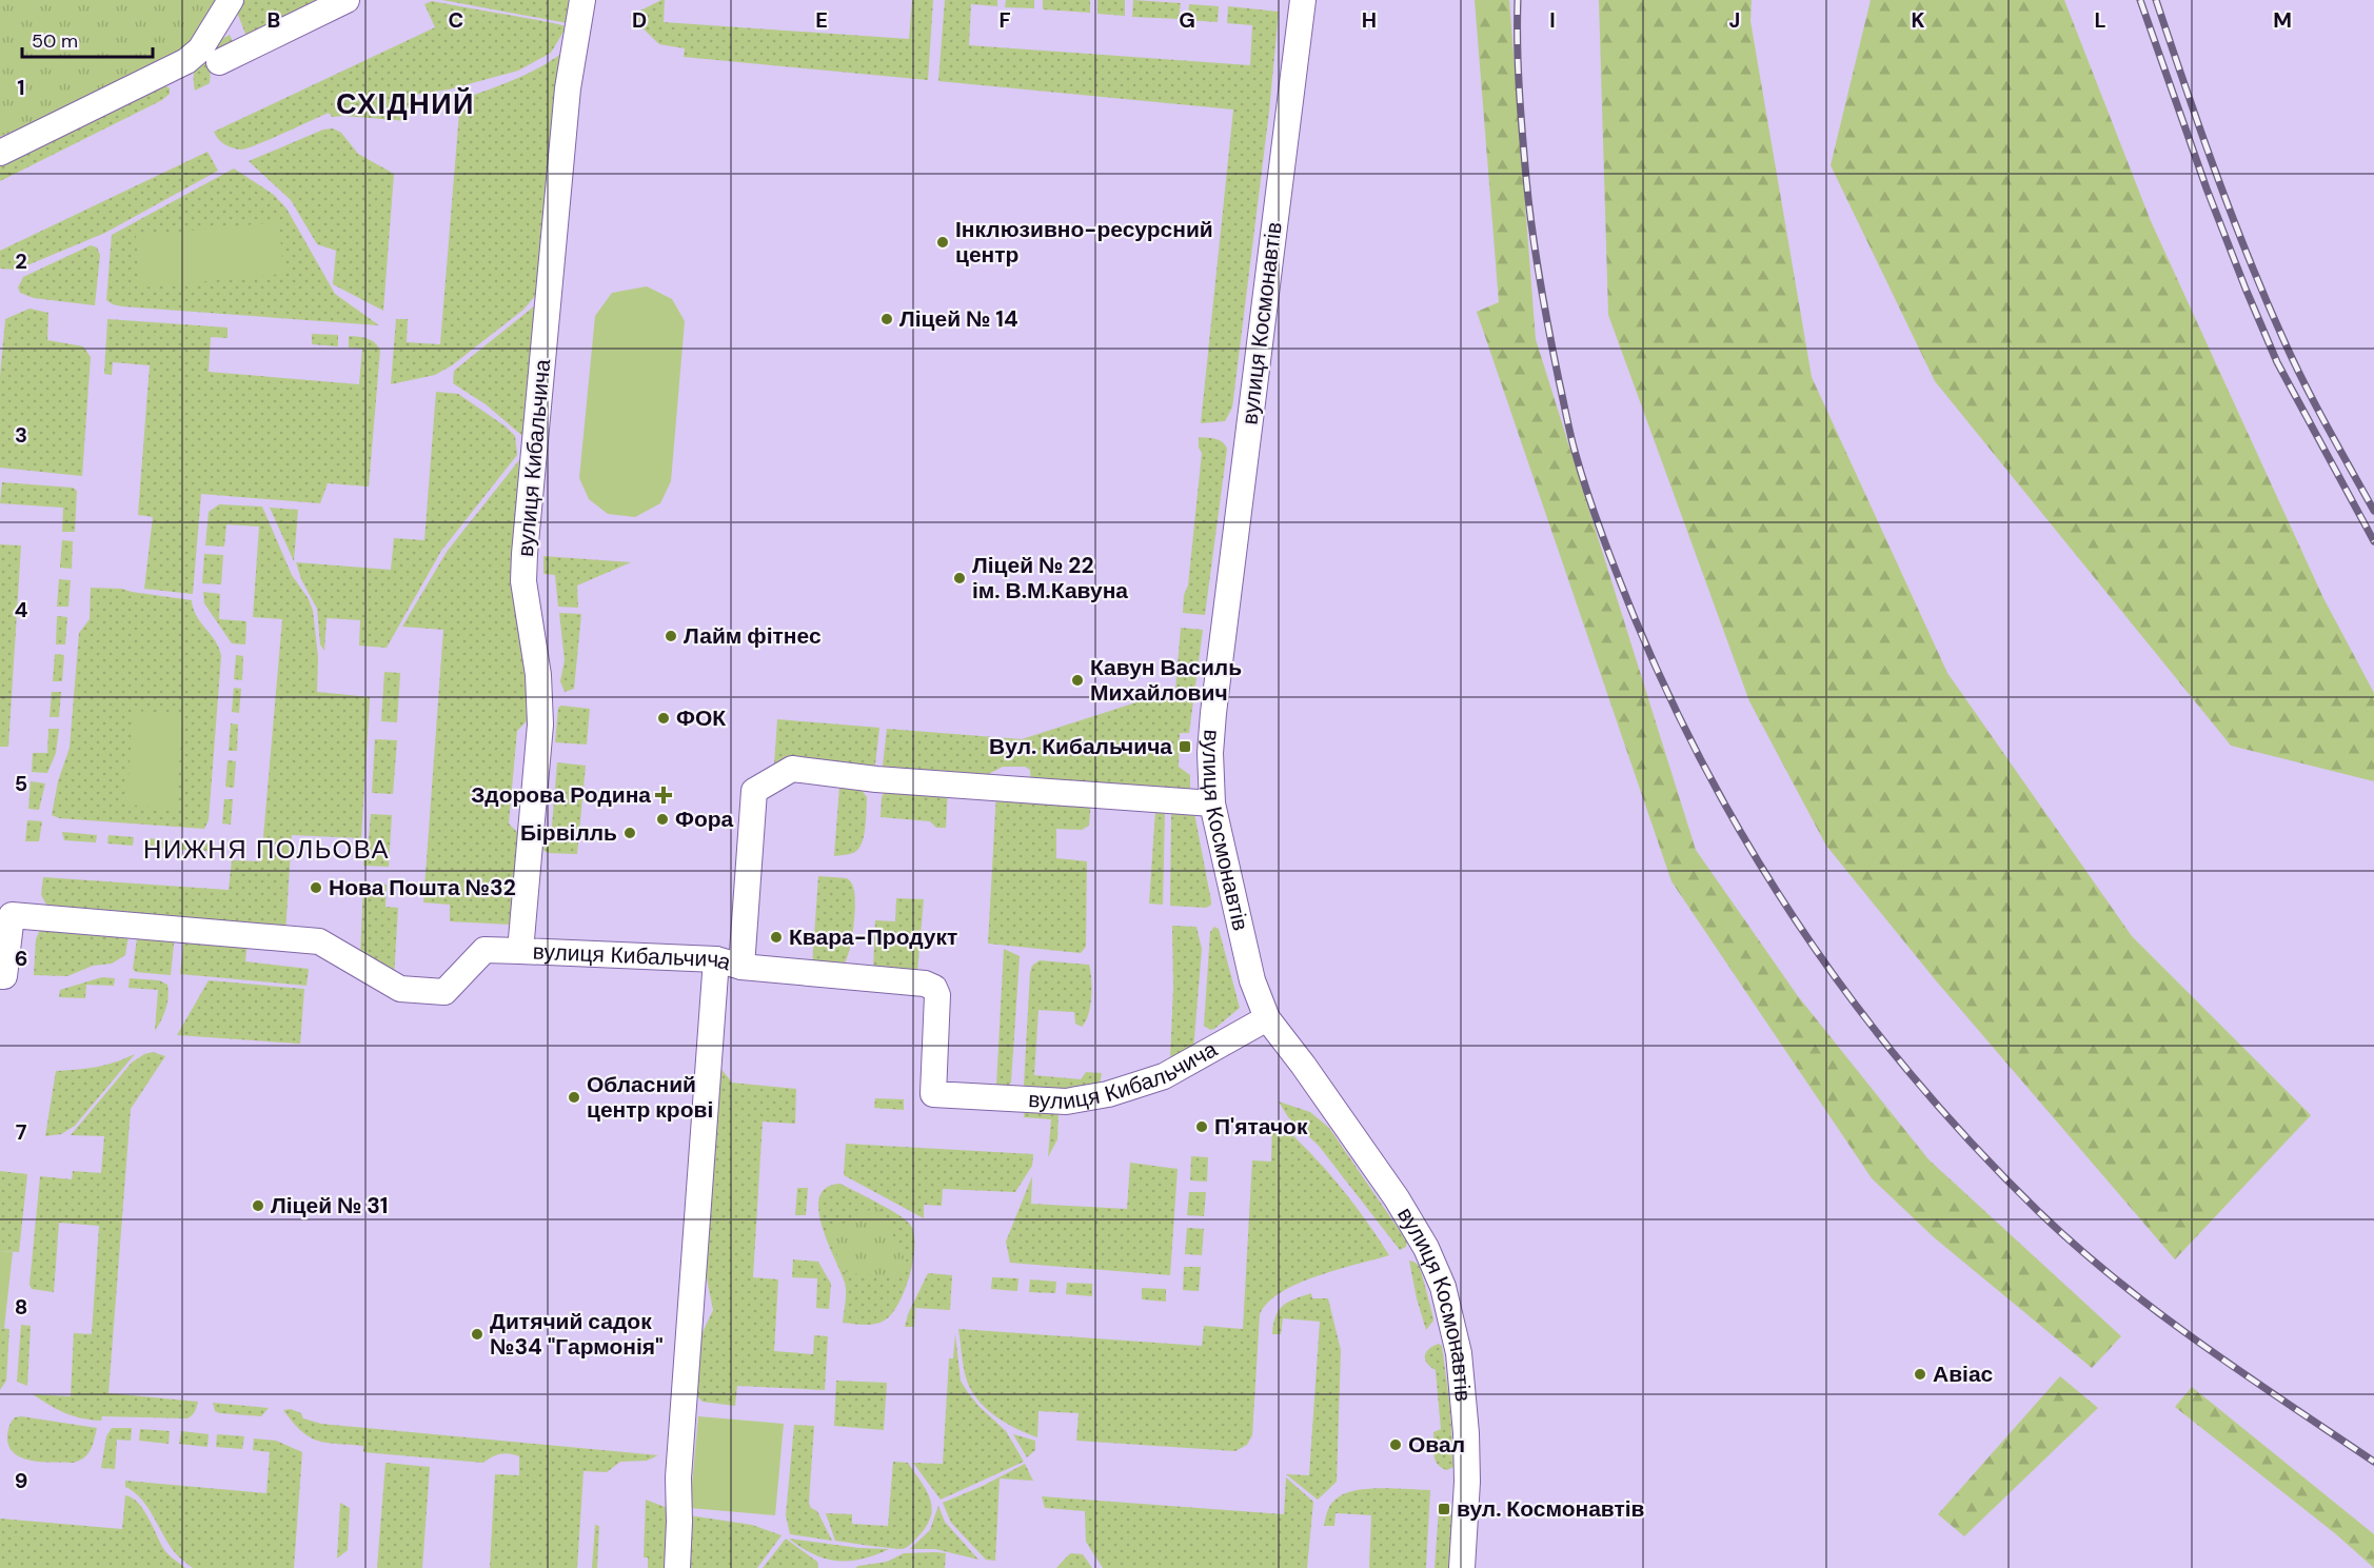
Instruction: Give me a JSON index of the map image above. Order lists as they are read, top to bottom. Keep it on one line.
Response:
{"streets":{"street":["вулиця Космонавтів","вулиця Кибальчича"]},"crossings":[["вулиця Космонавтів","вулиця Кибальчича"]],"districts":["СХІДНИЙ","НИЖНЯ ПОЛЬОВА"],"places":{"other":["Інклюзивно-ресурсний центр","Ліцей № 14","Ліцей № 22 ім. В.М.Кавуна","Лайм фітнес","Кавун Василь Михайлович","ФОК","Фора","Бірвілль","Нова Пошта №32","Квара-Продукт","Обласний центр крові","П'ятачок","Ліцей № 31","Дитячий садок №34 \"Гармонія\"","Авіас","Овал"],"transit":["Вул. Кибальчича","вул. Космонавтів"],"health":["Здорова Родина"]},"scale_bar":"50 m","grid":{"columns":["B","C","D","E","F","G","H","I","J","K","L","M"],"rows":["1","2","3","4","5","6","7","8","9"]}}
